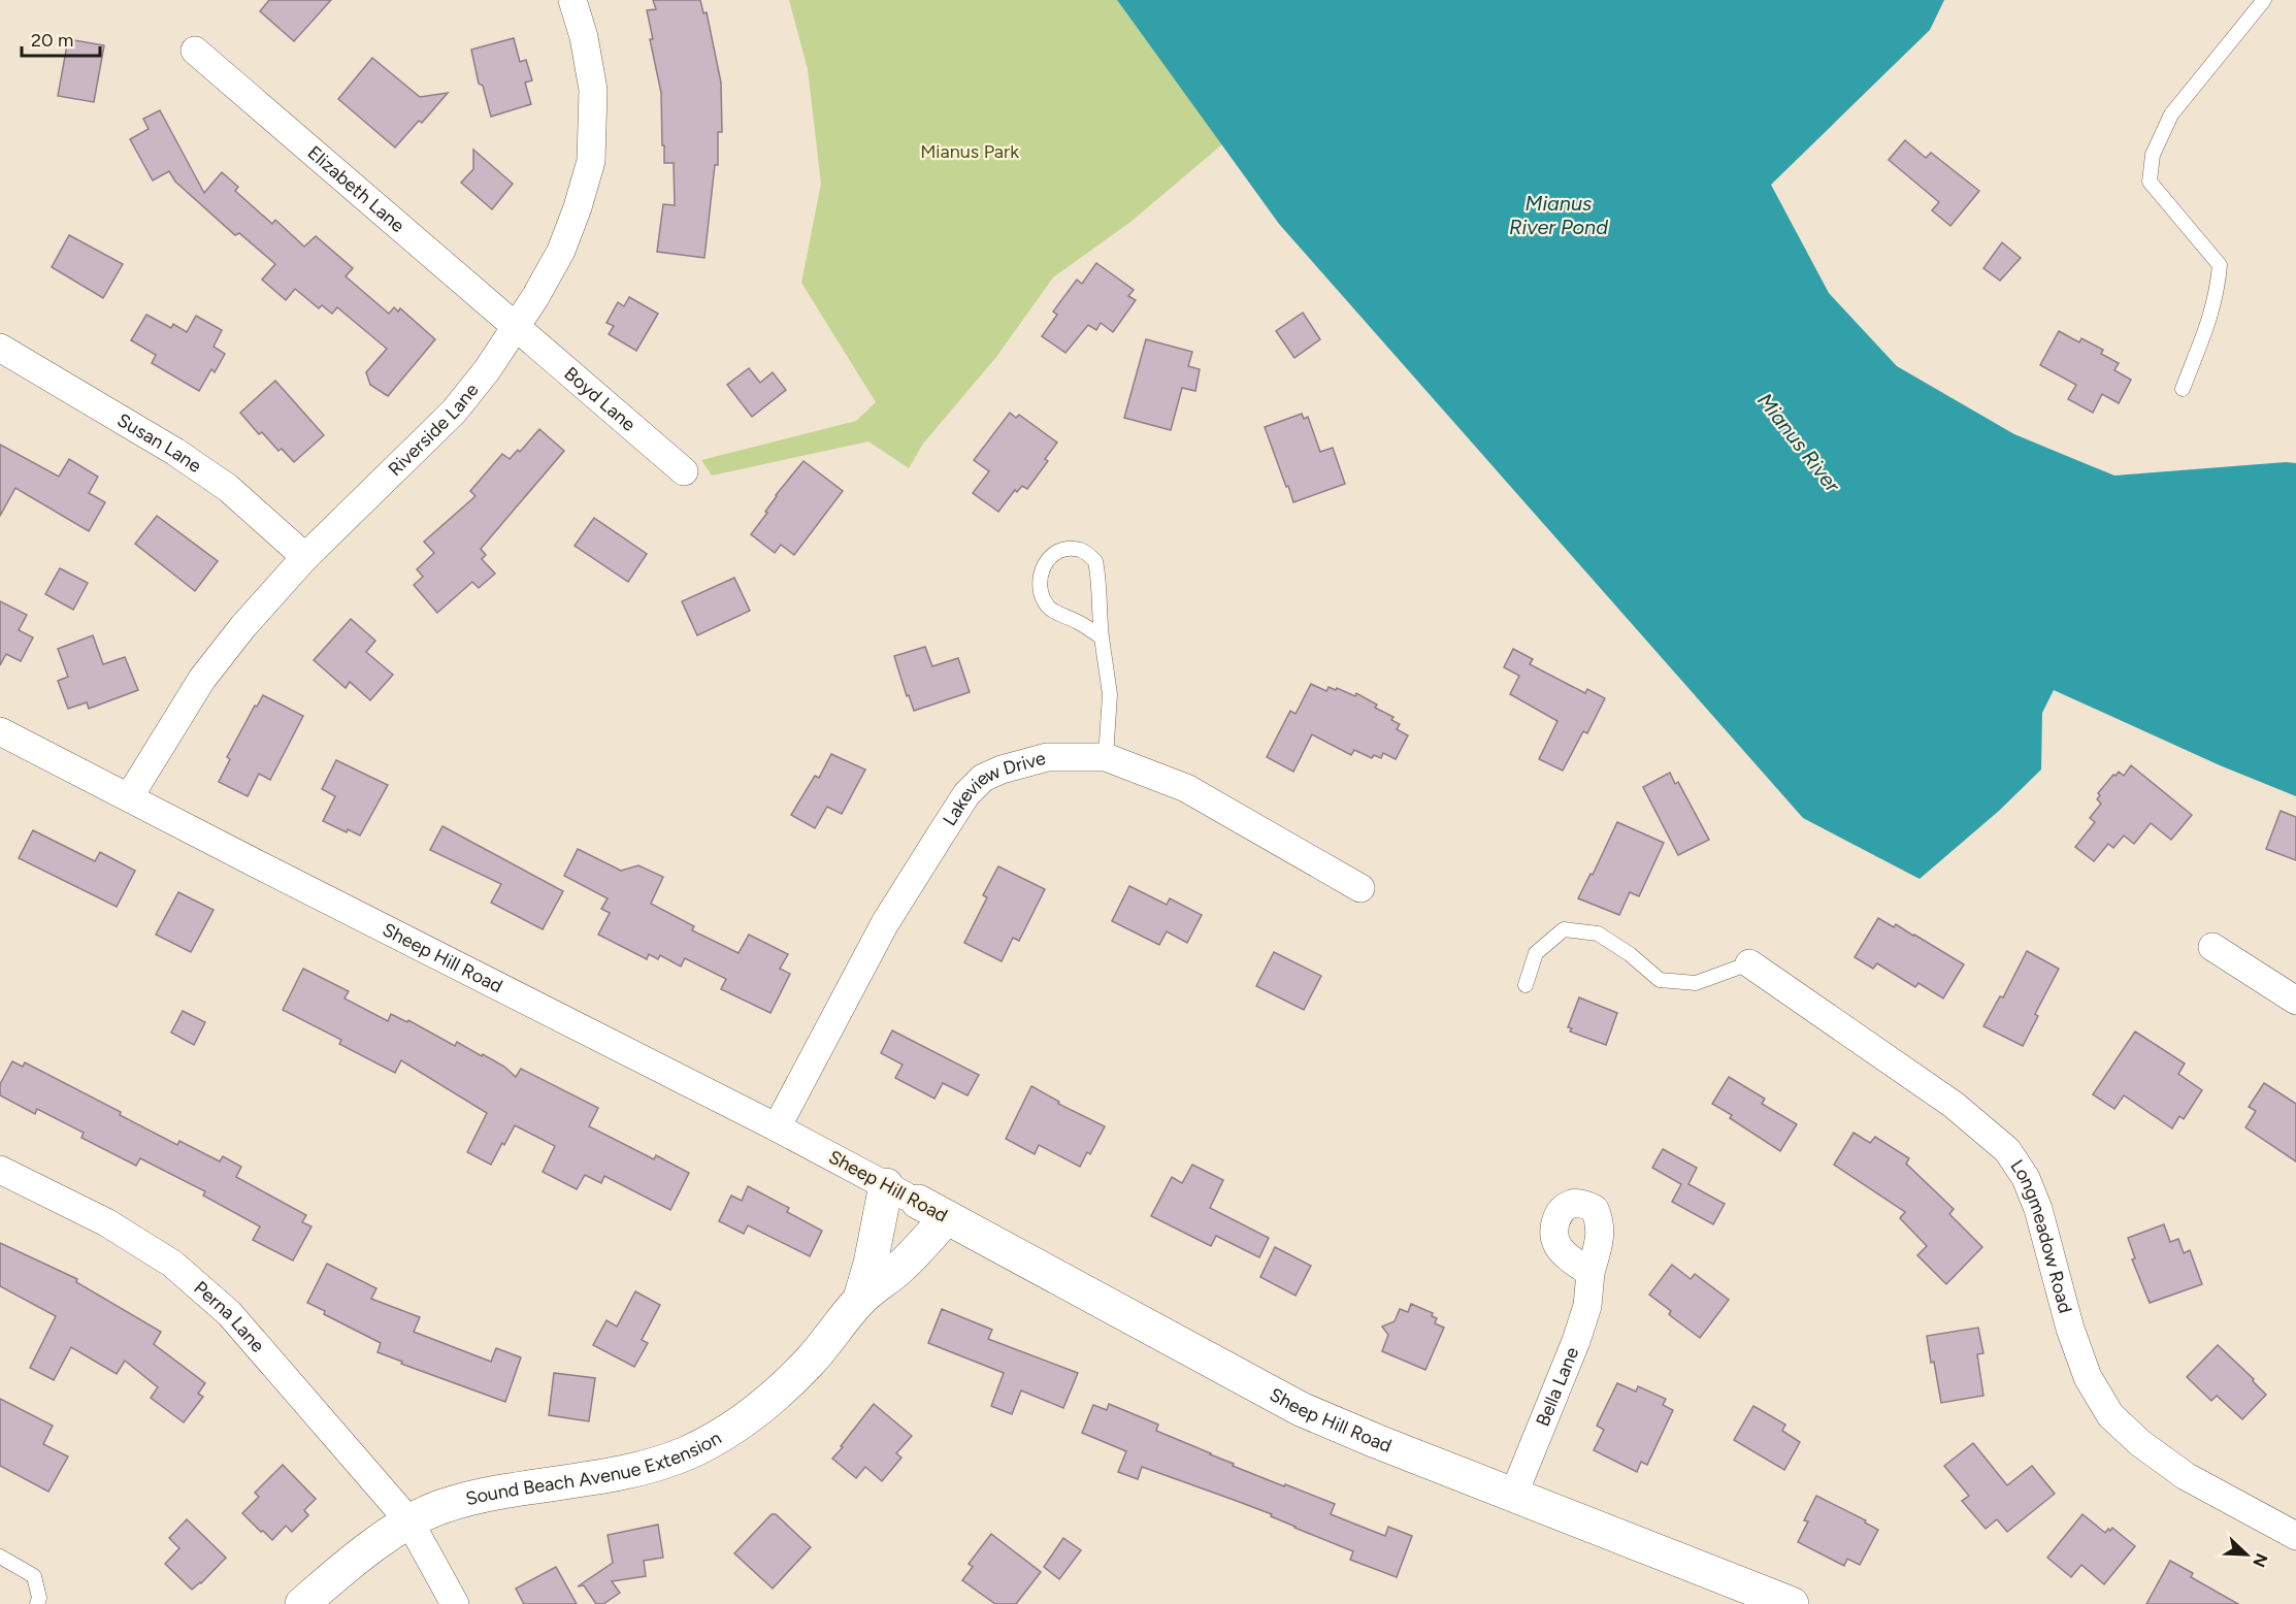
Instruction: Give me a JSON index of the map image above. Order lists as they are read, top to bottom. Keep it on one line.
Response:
{"streets":{"street":["Elizabeth Lane","Boyd Lane","Riverside Lane","Susan Lane","Lakeview Drive","Sheep Hill Road","Longmeadow Road","Perna Lane","Bella Lane","Sound Beach Avenue Extension"]},"crossings":[["Elizabeth Lane","Boyd Lane"],["Elizabeth Lane","Riverside Lane"],["Boyd Lane","Riverside Lane"],["Riverside Lane","Susan Lane"],["Riverside Lane","Sheep Hill Road"],["Lakeview Drive","Sheep Hill Road"],["Sheep Hill Road","Bella Lane"],["Sheep Hill Road","Sound Beach Avenue Extension"],["Perna Lane","Sound Beach Avenue Extension"]],"water":["Mianus River Pond","Mianus River"],"parks":["Mianus Park"],"scale_bar":"20 m","north":"bottom right"}
